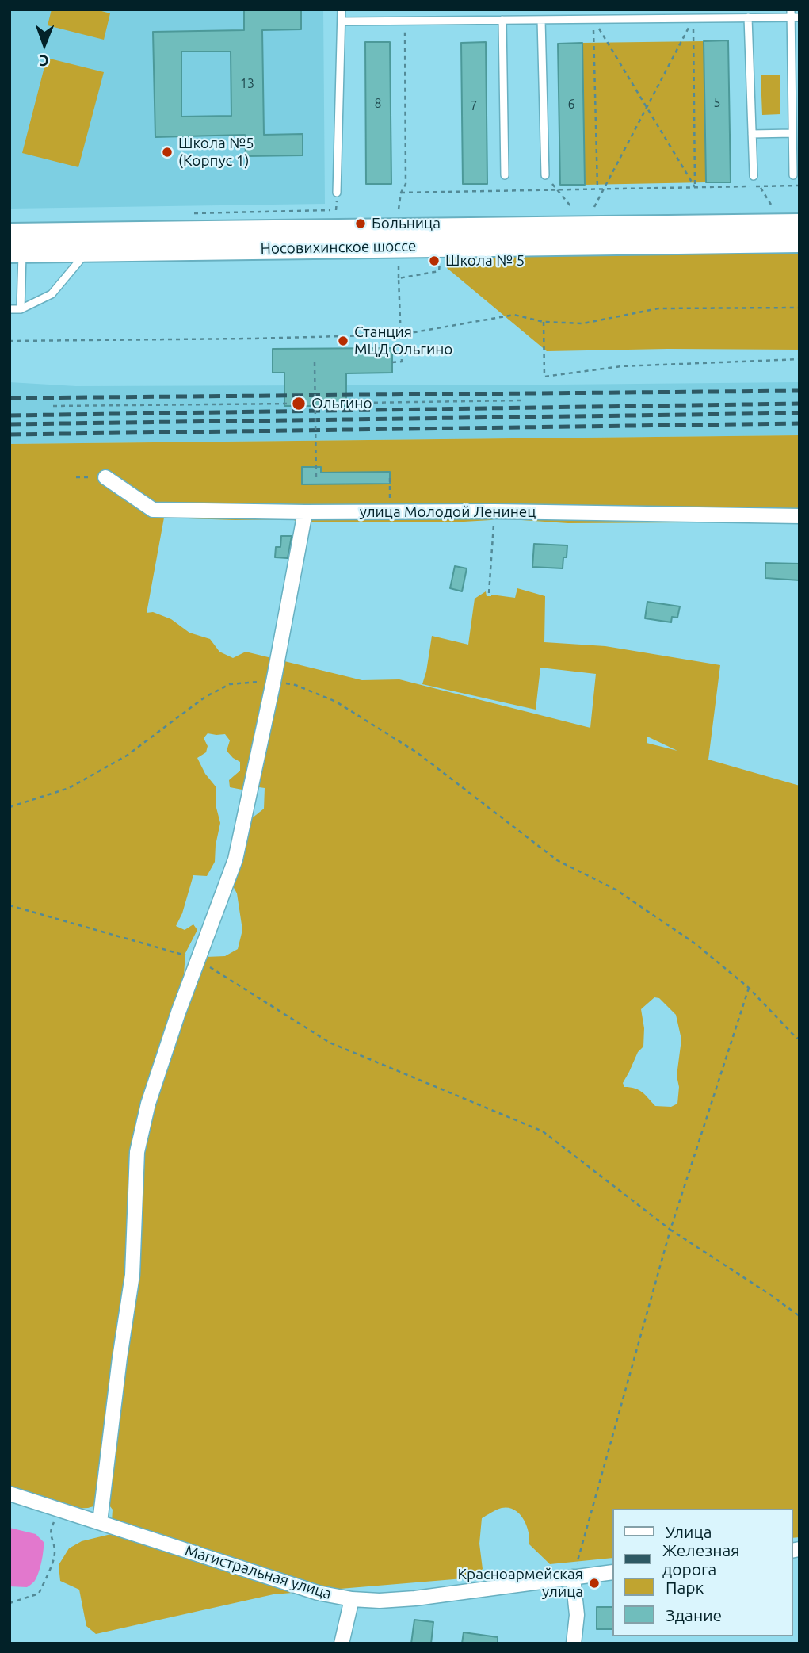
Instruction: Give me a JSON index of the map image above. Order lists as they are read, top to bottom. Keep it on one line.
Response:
{"streets":{"main road":["Носовихинское шоссе"],"street":["улица Молодой Ленинец","Магистральная улица"]},"places":["Школа №5 (Корпус 1)","Больница","Школа № 5","Станция МЦД Ольгино","Ольгино","Красноармейская улица"],"house_numbers":["13","5","8","6","7"],"legend":["Улица","Железная дорога","Парк","Здание"],"north":"bottom"}
